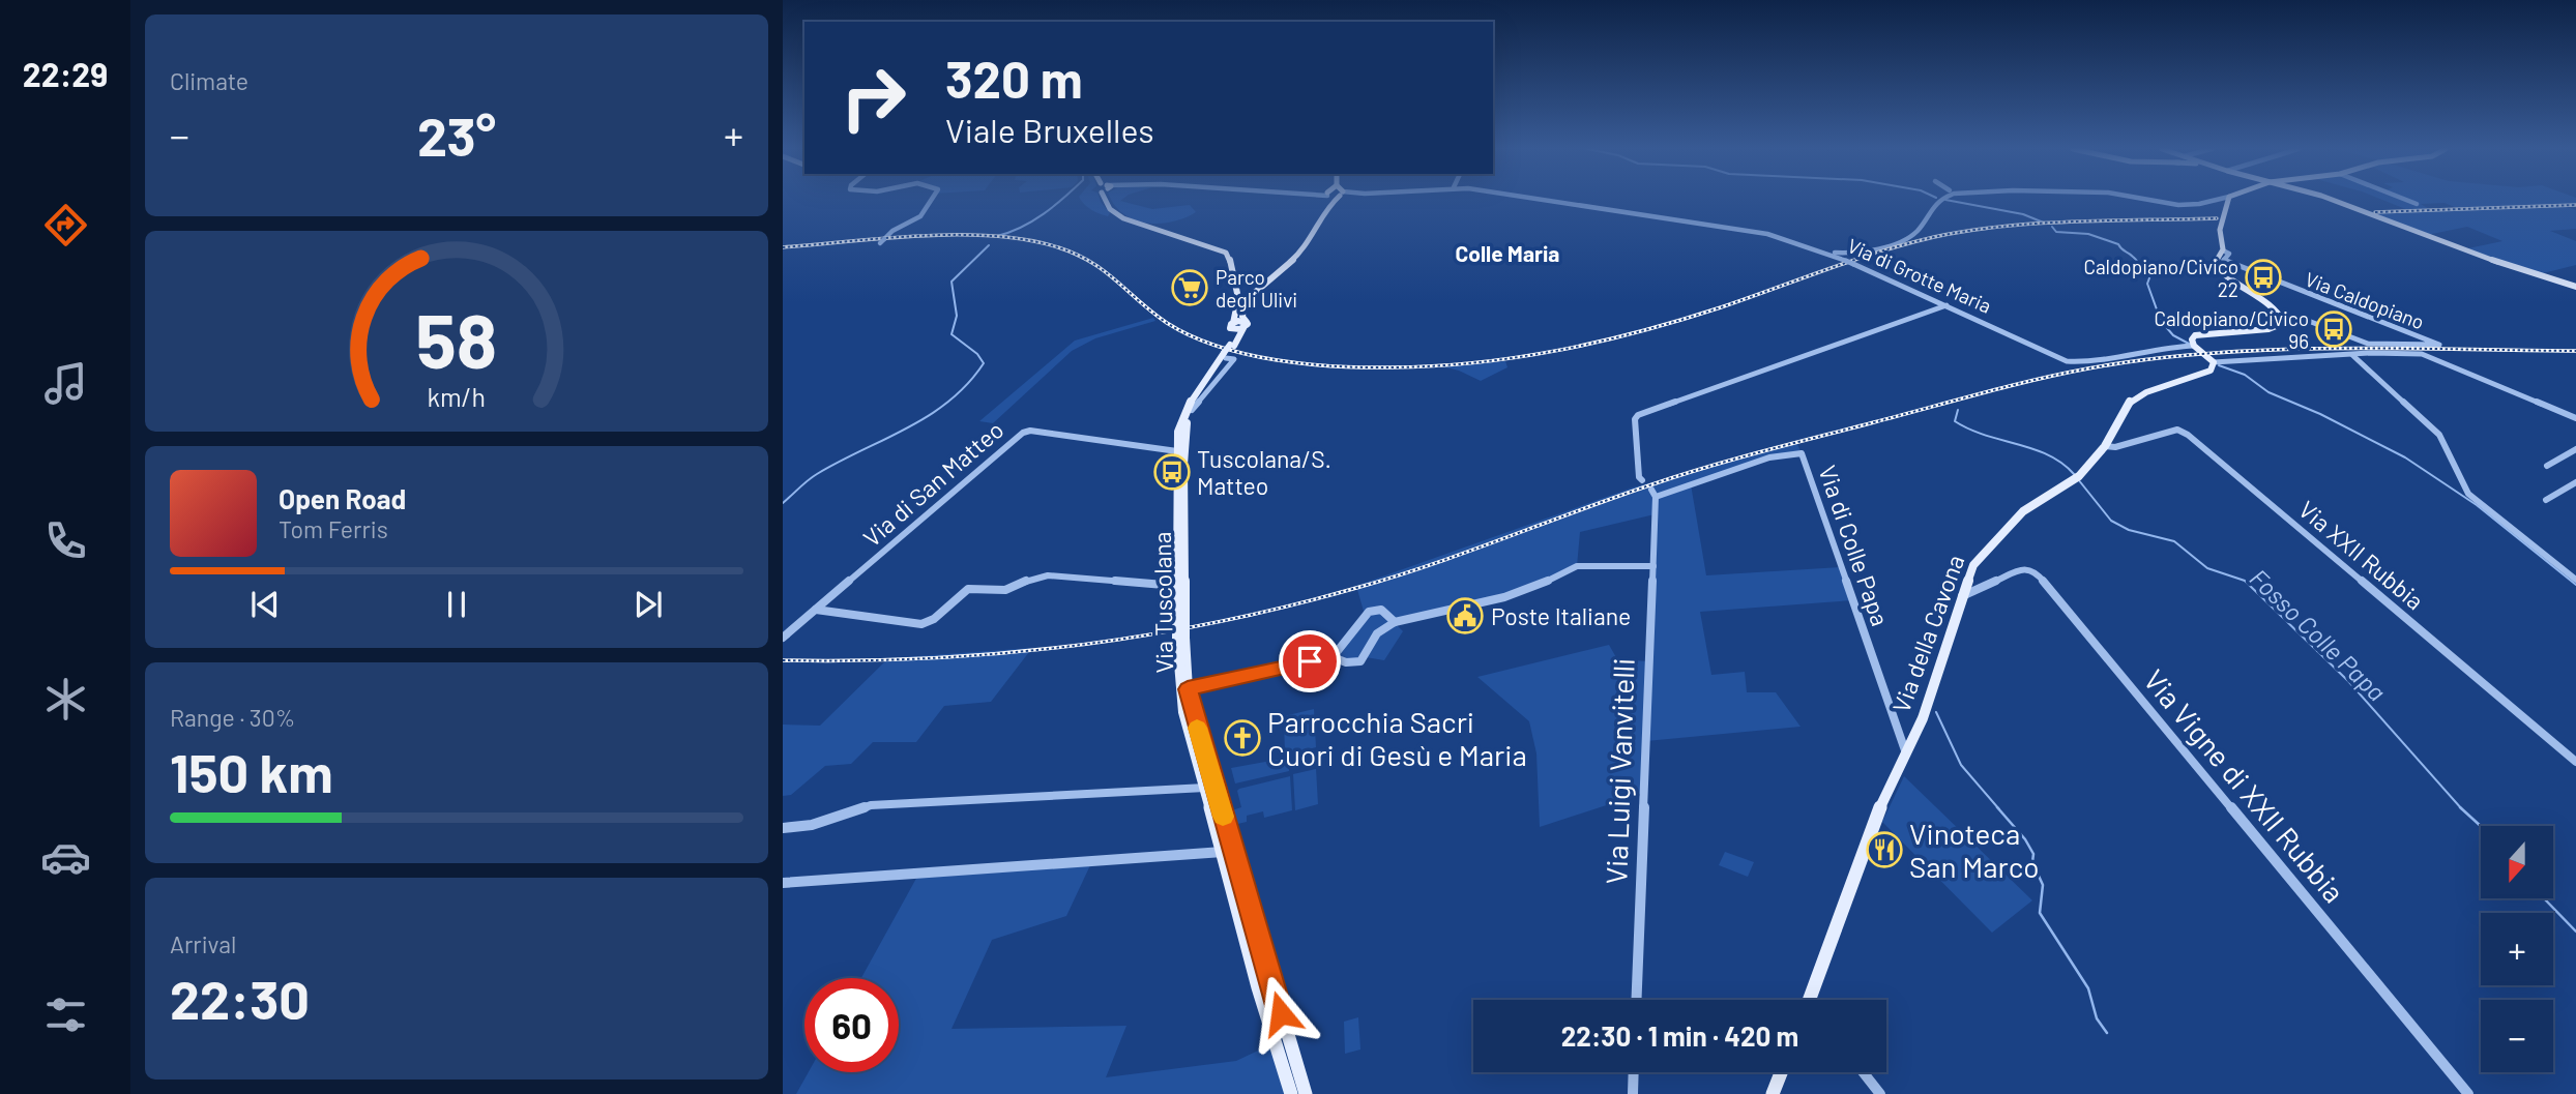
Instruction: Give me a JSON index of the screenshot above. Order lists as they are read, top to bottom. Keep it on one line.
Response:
{"streets":{"main road":["Via Tuscolana","Via della Cavona"],"street":["Via di Grotte Maria","Via Caldopiano","Via di San Matteo","Via di Colle Papa","Via XXII Rubbia","Via Luigi Vanvitelli","Via Vigne di XXII Rubbia"]},"crossings":[["Via di San Matteo","Via Tuscolana"],["Via di Colle Papa","Via della Cavona"],["Via di Colle Papa","Via Luigi Vanvitelli"],["Via XXII Rubbia","Via della Cavona"],["Via della Cavona","Via Vigne di XXII Rubbia"]],"districts":["Colle Maria"],"water":["Fosso Colle Papa"],"places":{"bus stop":["Caldopiano/Civico 22","Caldopiano/Civico 96","Tuscolana/S. Matteo"],"supermarket":["Parco degli Ulivi"],"public building":["Poste Italiane"],"church":["Parrocchia Sacri Cuori di Gesù e Maria"],"restaurant":["Vinoteca San Marco"]},"north":"bottom","page":{"tabs":"22:29","tile":["Climate",["Range · 30%","150 km"],["Arrival","22:30"]],"turn":["320 m","Viale Bruxelles"],"heat":["−","23°","+"],"song":["Open Road","Tom Ferris"],"map_buttons":["+","−"],"limit":"60","trip":"22:30 · 1 min · 420 m","gauge":["58","km/h"]}}
